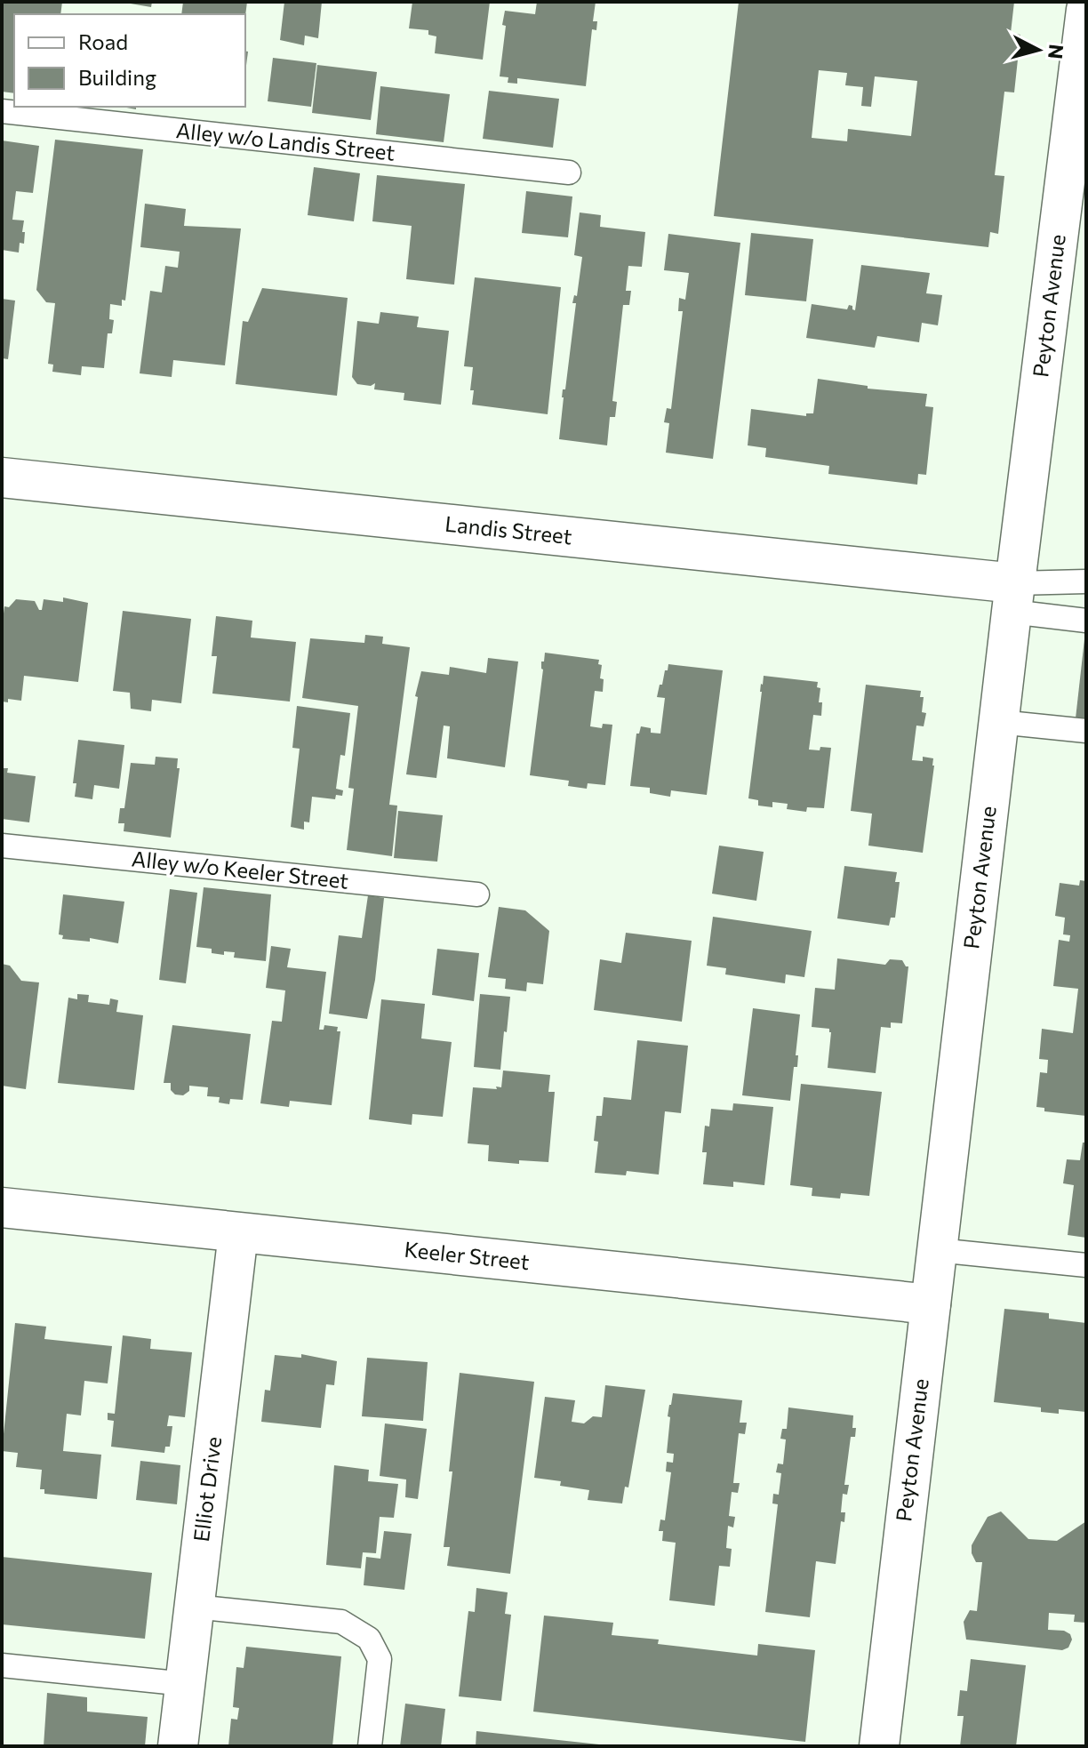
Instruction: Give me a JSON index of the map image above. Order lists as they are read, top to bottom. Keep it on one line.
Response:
{"streets":{"street":["Peyton Avenue","Landis Street","Keeler Street","Elliot Drive"],"lane":["Alley w/o Landis Street","Alley w/o Keeler Street"]},"crossings":[["Peyton Avenue","Landis Street"],["Peyton Avenue","Keeler Street"],["Keeler Street","Elliot Drive"]],"legend":["Road","Building"],"north":"right"}
